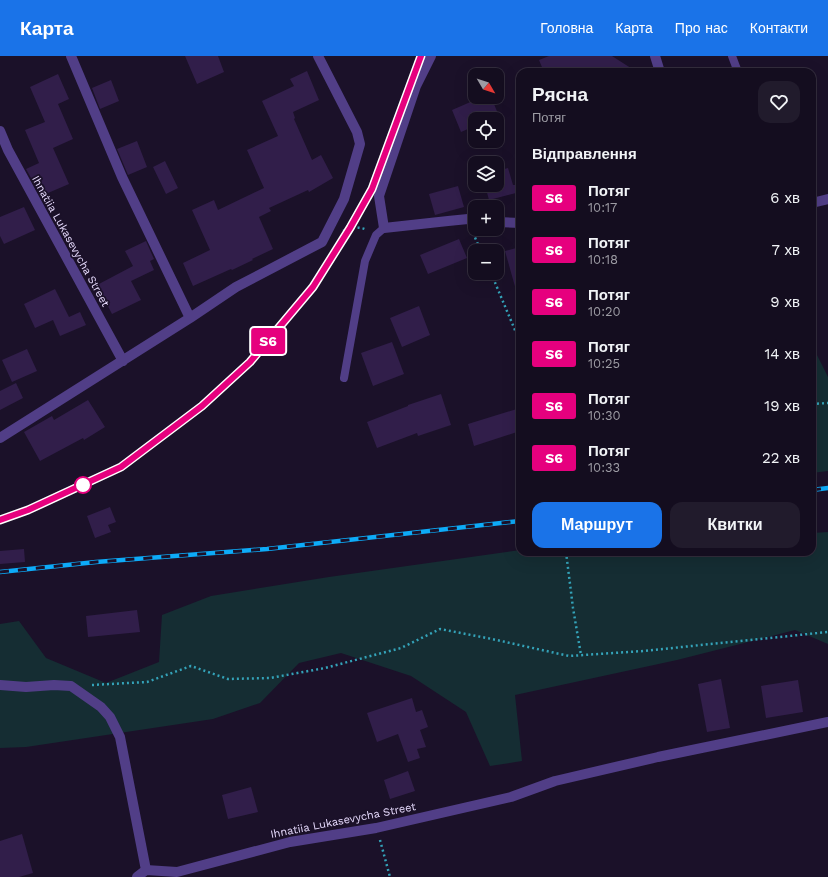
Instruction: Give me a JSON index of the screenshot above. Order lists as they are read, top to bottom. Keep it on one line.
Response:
{"streets":{"street":["Ihnatiia Lukasevycha Street"]},"north":"bottom right","page":{"header":"Карта","nav":["Головна","Карта","Про нас","Контакти"],"on_map":"S6","map_buttons":["+","−"],"heading":[["Рясна","Потяг"],"Відправлення"],"list":[{"mark":"S6","name":"Потяг","note":"10:17","value":"6 хв"},{"mark":"S6","name":"Потяг","note":"10:18","value":"7 хв"},{"mark":"S6","name":"Потяг","note":"10:20","value":"9 хв"},{"mark":"S6","name":"Потяг","note":"10:25","value":"14 хв"},{"mark":"S6","name":"Потяг","note":"10:30","value":"19 хв"},{"mark":"S6","name":"Потяг","note":"10:33","value":"22 хв"}],"buttons":["Маршрут","Квитки"]}}
